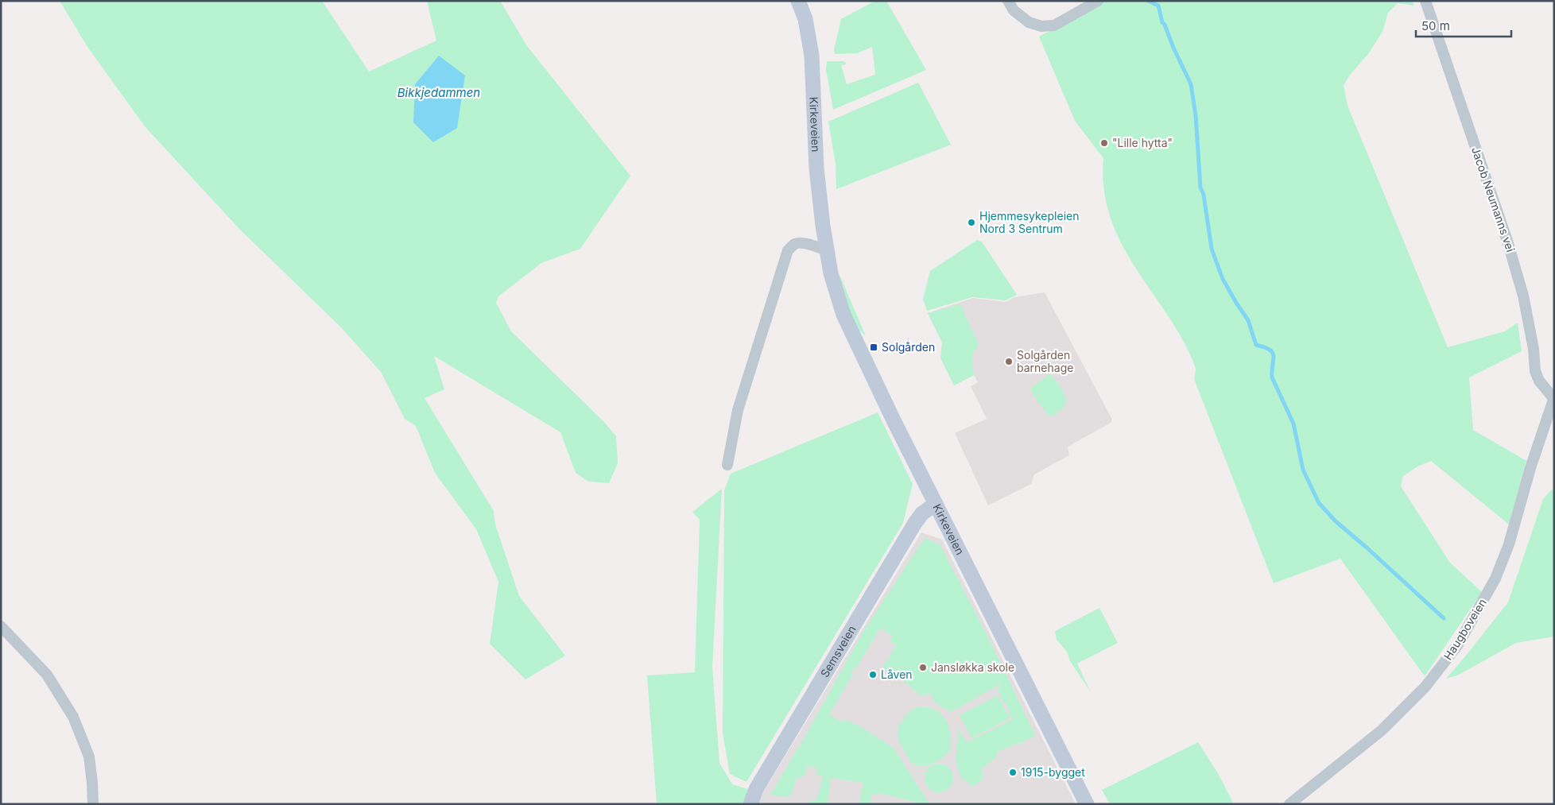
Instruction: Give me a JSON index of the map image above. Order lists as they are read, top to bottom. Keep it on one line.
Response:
{"streets":{"main road":["Kirkeveien","Semsveien"],"street":["Jacob Neumanns vei","Haugboveien"]},"crossings":[["Kirkeveien","Semsveien"],["Jacob Neumanns vei","Haugboveien"]],"water":["Bikkjedammen"],"places":{"other":["\"Lille hytta\"","Hjemmesykepleien Nord 3 Sentrum","Solgården barnehage","Jansløkka skole","Låven","1915-bygget"],"transit":["Solgården"]},"scale_bar":"50 m"}
